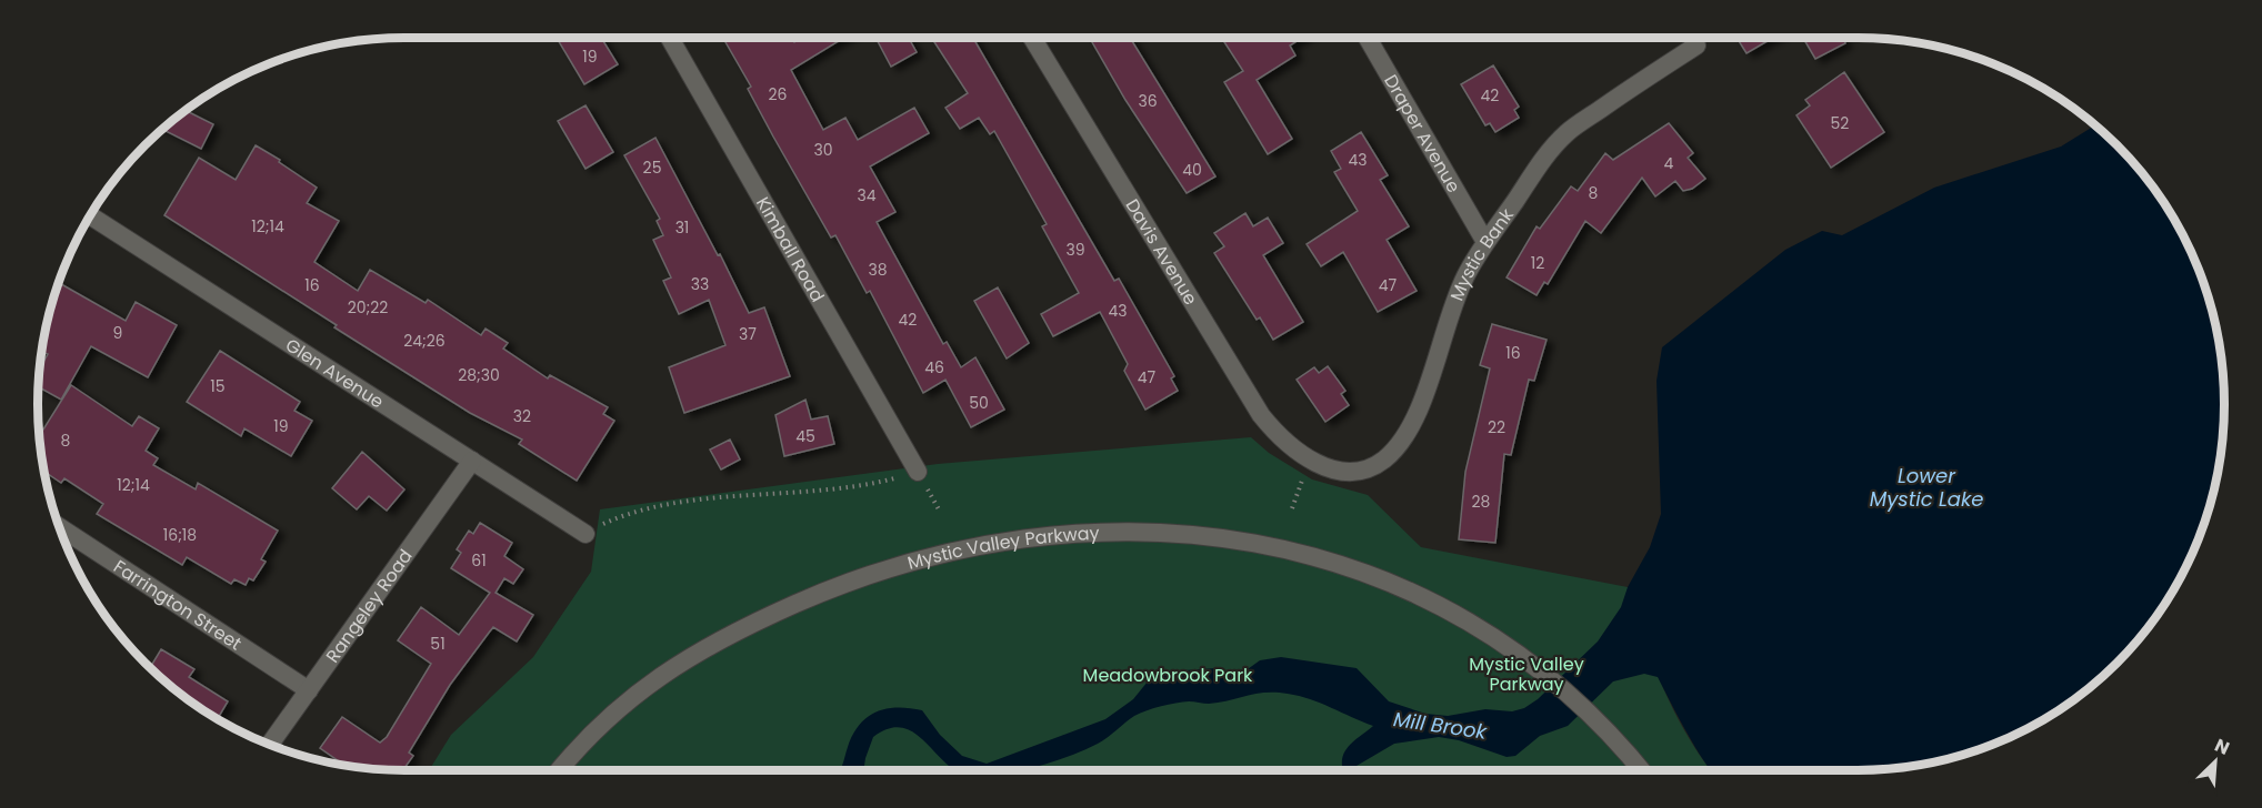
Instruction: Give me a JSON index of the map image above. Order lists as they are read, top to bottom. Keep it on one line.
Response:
{"streets":{"street":["Draper Avenue","Kimball Road","Davis Avenue","Mystic Bank","Glen Avenue","Mystic Valley Parkway","Farrington Street","Rangeley Road"]},"crossings":[["Draper Avenue","Mystic Bank"],["Davis Avenue","Mystic Bank"],["Glen Avenue","Rangeley Road"],["Farrington Street","Rangeley Road"]],"water":["Lower Mystic Lake","Mill Brook"],"parks":["Mystic Valley Parkway","Meadowbrook Park"],"house_numbers":["19","26","42","36","52","30","43","4","25","40","8","34","12;14","31","39","12","38","33","16","47","20;22","43","42","9","37","24;26","16","46","28;30","47","15","50","32","19","22","45","8","12;14","28","16;18","61","51"],"north":"top right"}
